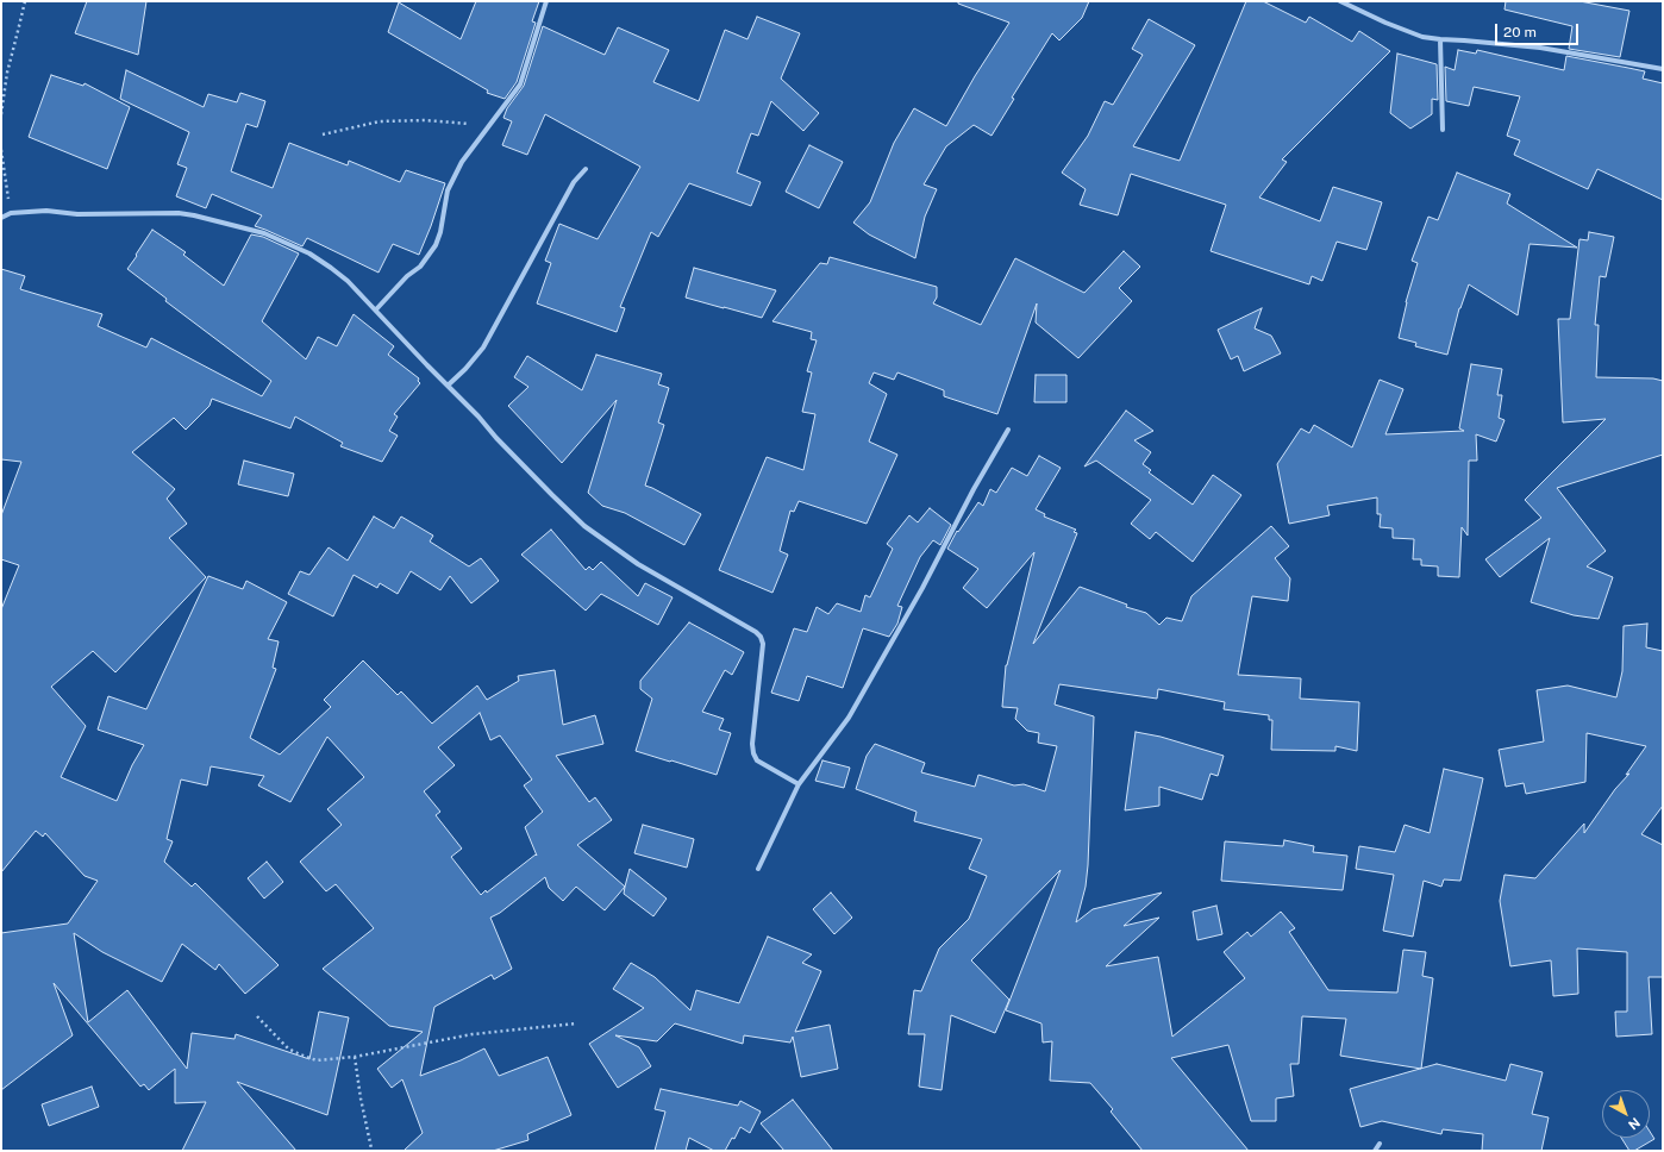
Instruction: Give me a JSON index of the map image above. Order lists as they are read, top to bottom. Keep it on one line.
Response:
{"scale_bar":"20 m","north":"bottom right"}
